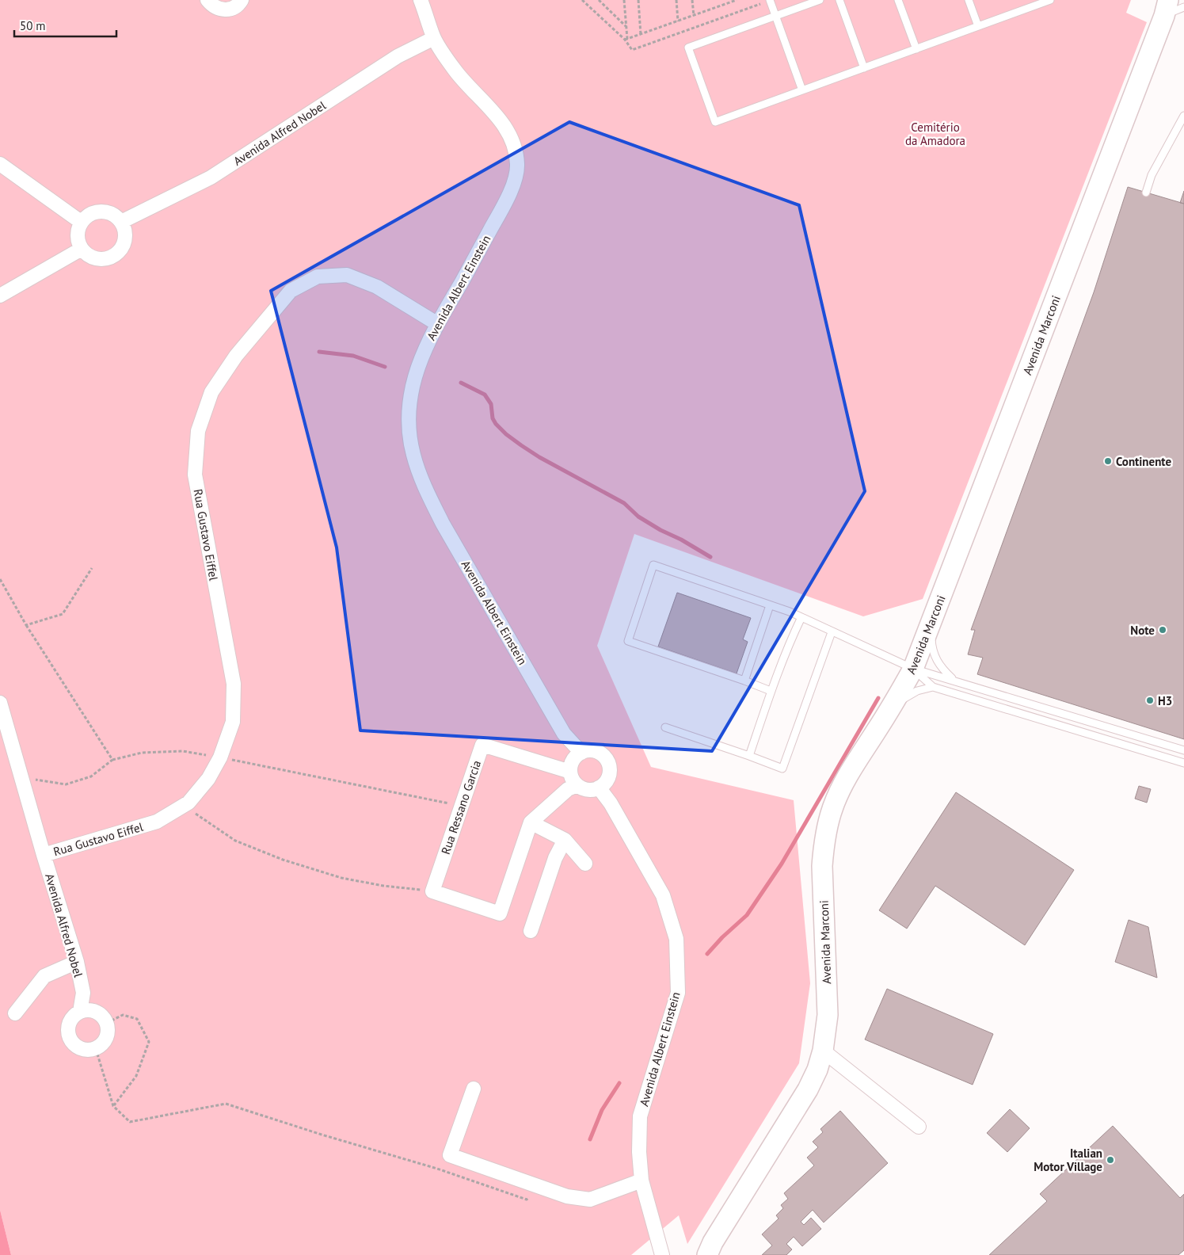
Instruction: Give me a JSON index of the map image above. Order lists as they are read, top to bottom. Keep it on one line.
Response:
{"streets":{"street":["Avenida Alfred Nobel","Avenida Albert Einstein","Avenida Marconi","Rua Gustavo Eiffel","Rua Ressano Garcia"]},"crossings":[["Avenida Alfred Nobel","Avenida Albert Einstein"],["Avenida Alfred Nobel","Rua Gustavo Eiffel"],["Avenida Albert Einstein","Rua Gustavo Eiffel"],["Avenida Albert Einstein","Rua Ressano Garcia"]],"parks":["Cemitério da Amadora"],"places":["Continente","Note","H3","Italian Motor Village"],"scale_bar":"50 m"}
